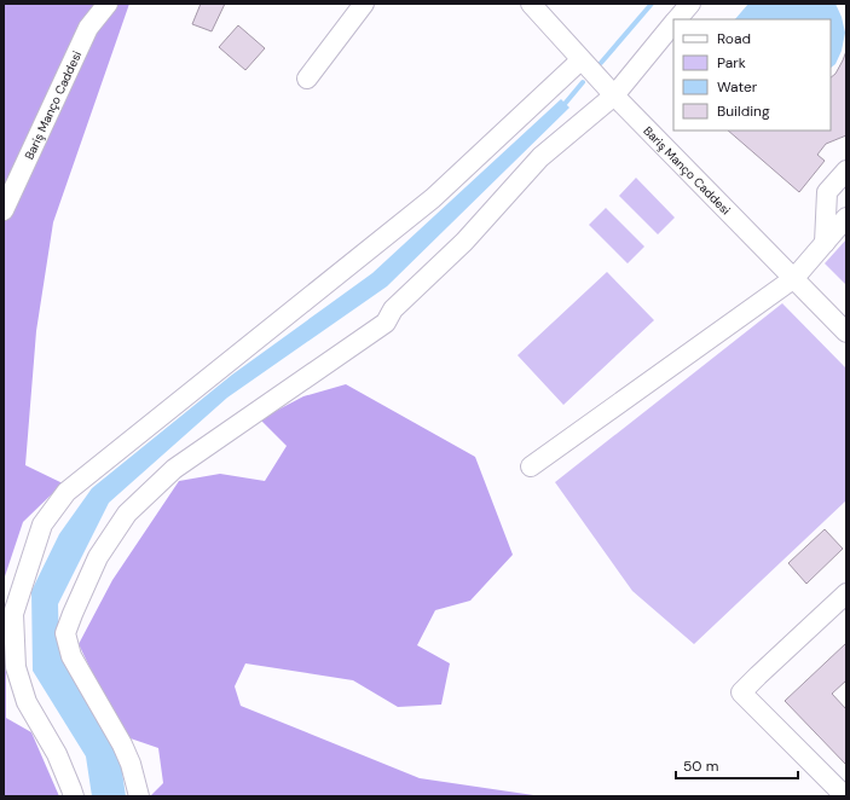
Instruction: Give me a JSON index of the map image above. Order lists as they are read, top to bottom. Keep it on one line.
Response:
{"streets":{"street":["Bariş Manço Caddesi"]},"legend":["Road","Park","Water","Building"],"scale_bar":"50 m"}
